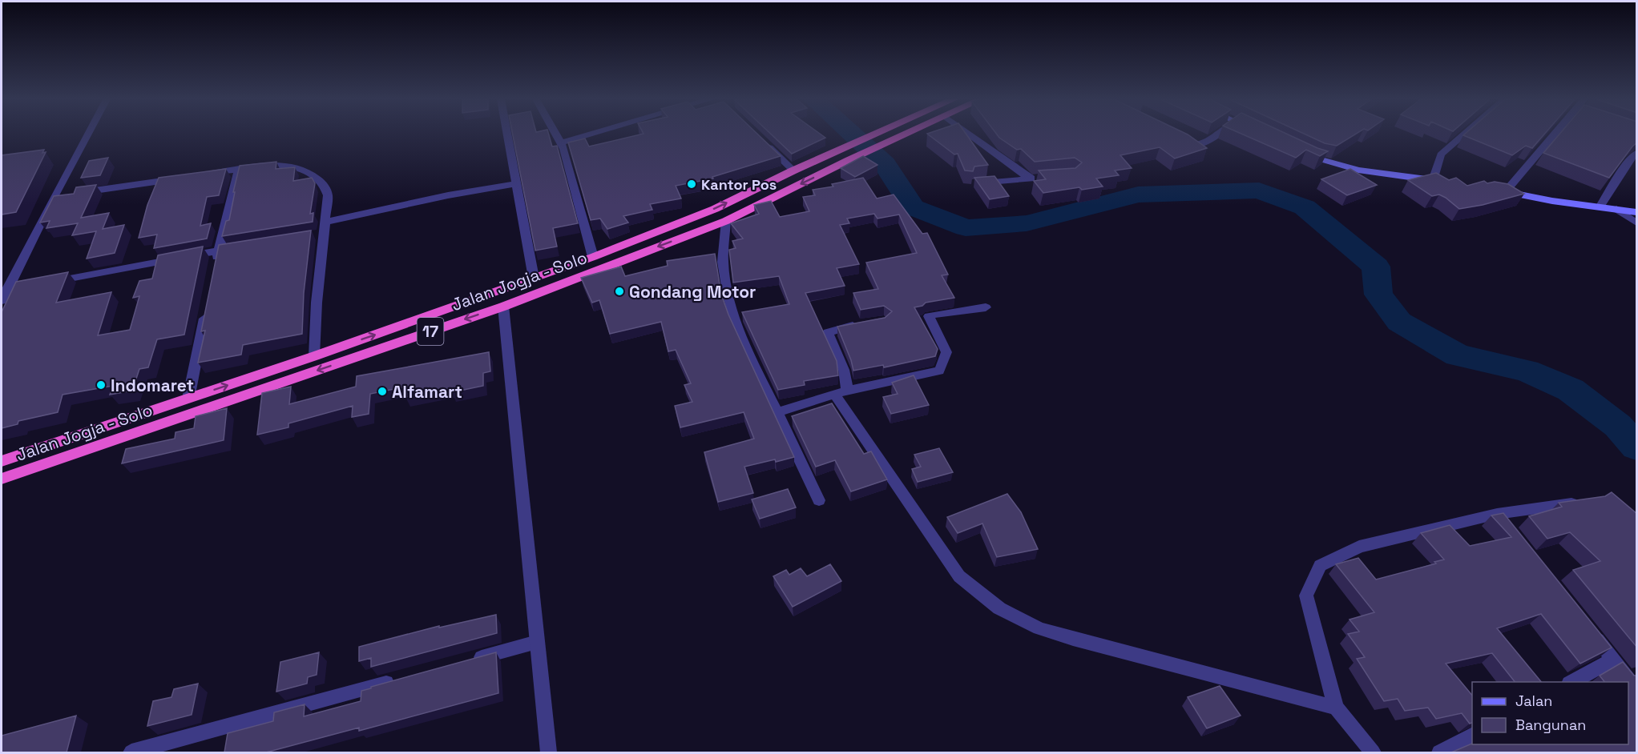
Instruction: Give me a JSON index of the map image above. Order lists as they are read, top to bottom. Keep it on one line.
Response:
{"streets":{"highway":["Jalan Jogja - Solo","17"]},"places":["Kantor Pos","Gondang Motor","Indomaret","Alfamart"],"legend":["Jalan","Bangunan"]}
